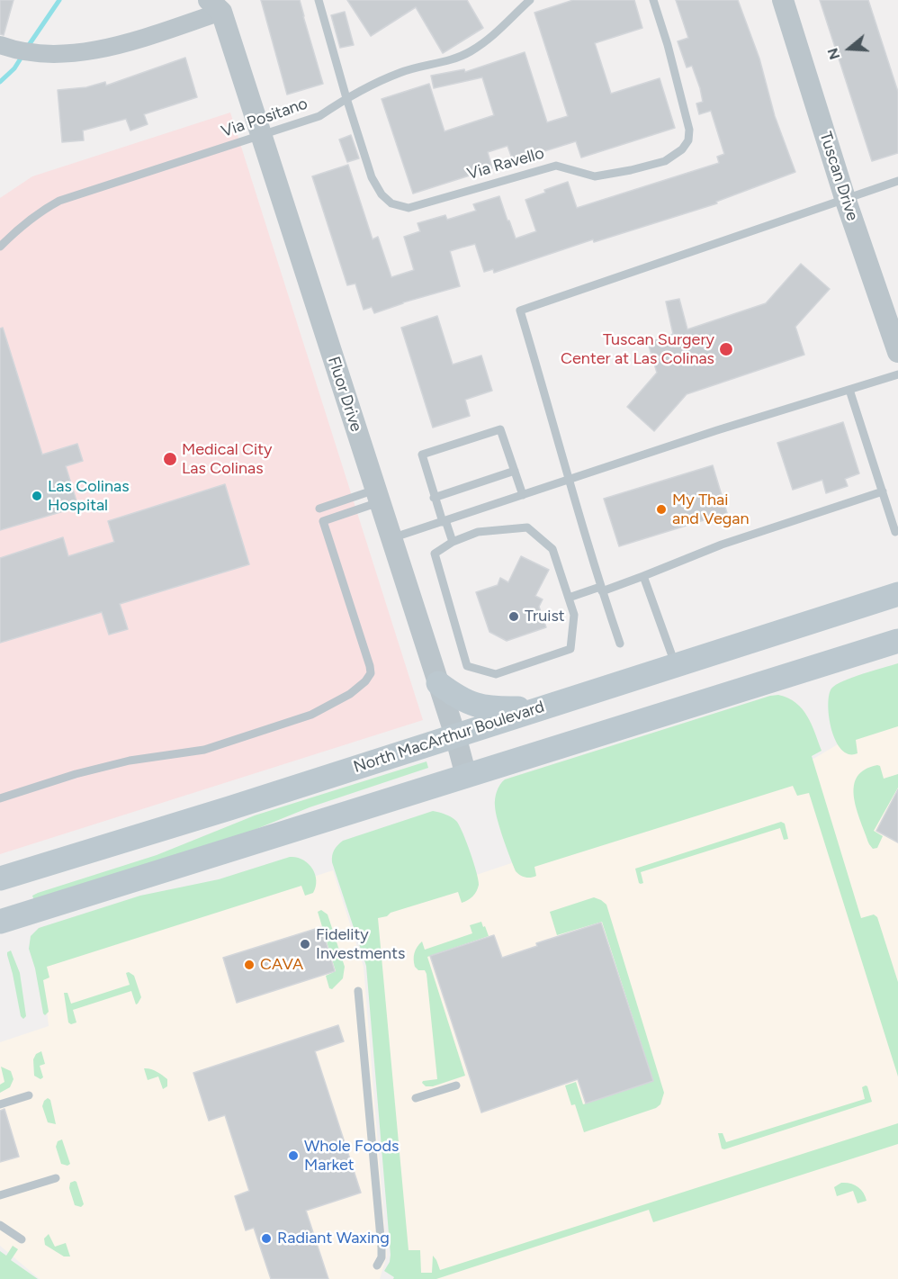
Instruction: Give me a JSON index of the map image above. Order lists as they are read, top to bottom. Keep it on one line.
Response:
{"streets":{"main road":["North MacArthur Boulevard"],"street":["Tuscan Drive","Fluor Drive"],"lane":["Via Positano","Via Ravello"]},"crossings":[["Via Positano","Via Ravello"],["Via Positano","Fluor Drive"],["Fluor Drive","North MacArthur Boulevard"]],"places":["Tuscan Surgery Center at Las Colinas","Medical City Las Colinas","Las Colinas Hospital","My Thai and Vegan","Truist","Fidelity Investments","CAVA","Whole Foods Market","Radiant Waxing"],"north":"left"}
